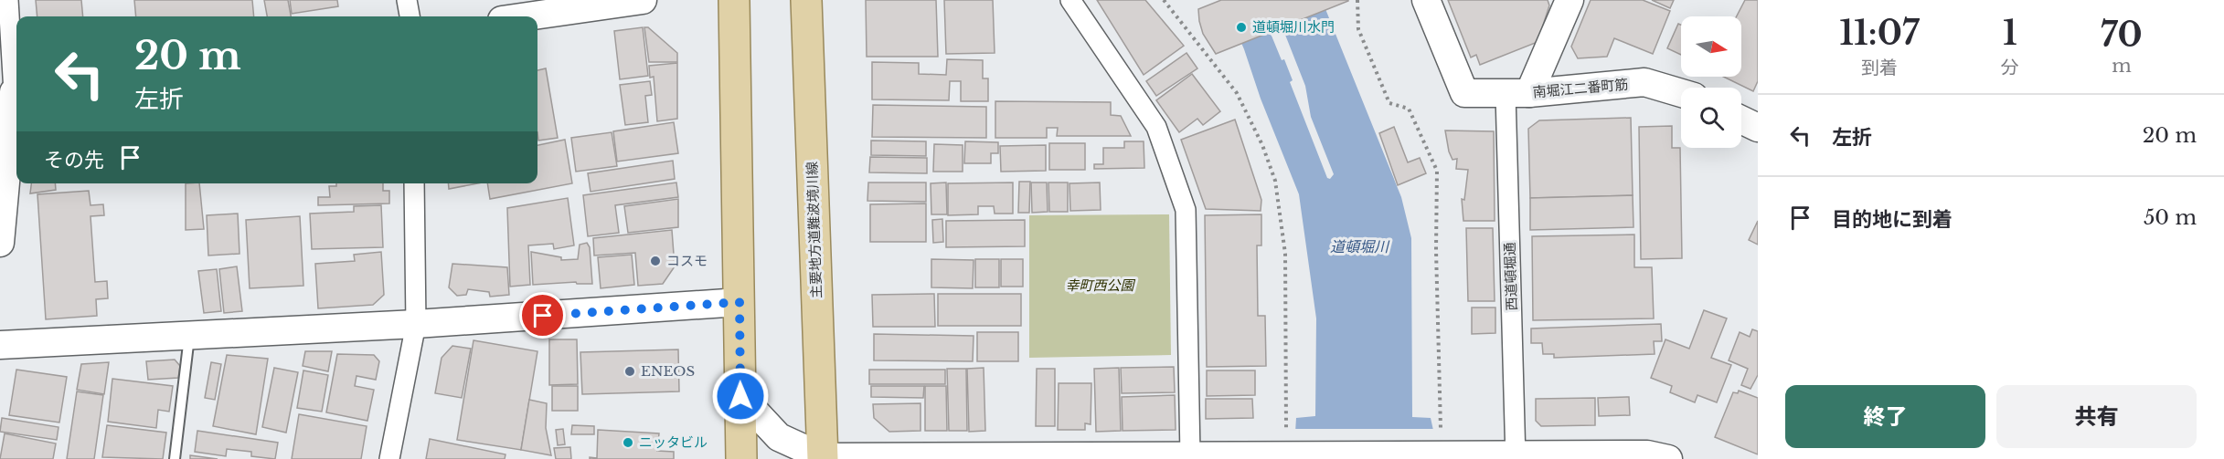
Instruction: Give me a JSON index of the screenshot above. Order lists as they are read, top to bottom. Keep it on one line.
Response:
{"streets":{"main road":["主要地方道難波境川線"],"street":["南堀江二番町筋","西道頓堀通"]},"crossings":[["南堀江二番町筋","西道頓堀通"]],"water":["道頓堀川"],"parks":["幸町西公園"],"places":["道頓堀川水門","コスモ","ENEOS","ニッタビル"],"north":"right","page":{"eta":["11:07","到着","1","分","70","m"],"turn":["20 m","左折"],"list":[{"name":"左折","value":"20 m"},{"name":"目的地に到着","value":"50 m"}],"then":"その先","buttons":["終了","共有"]}}
